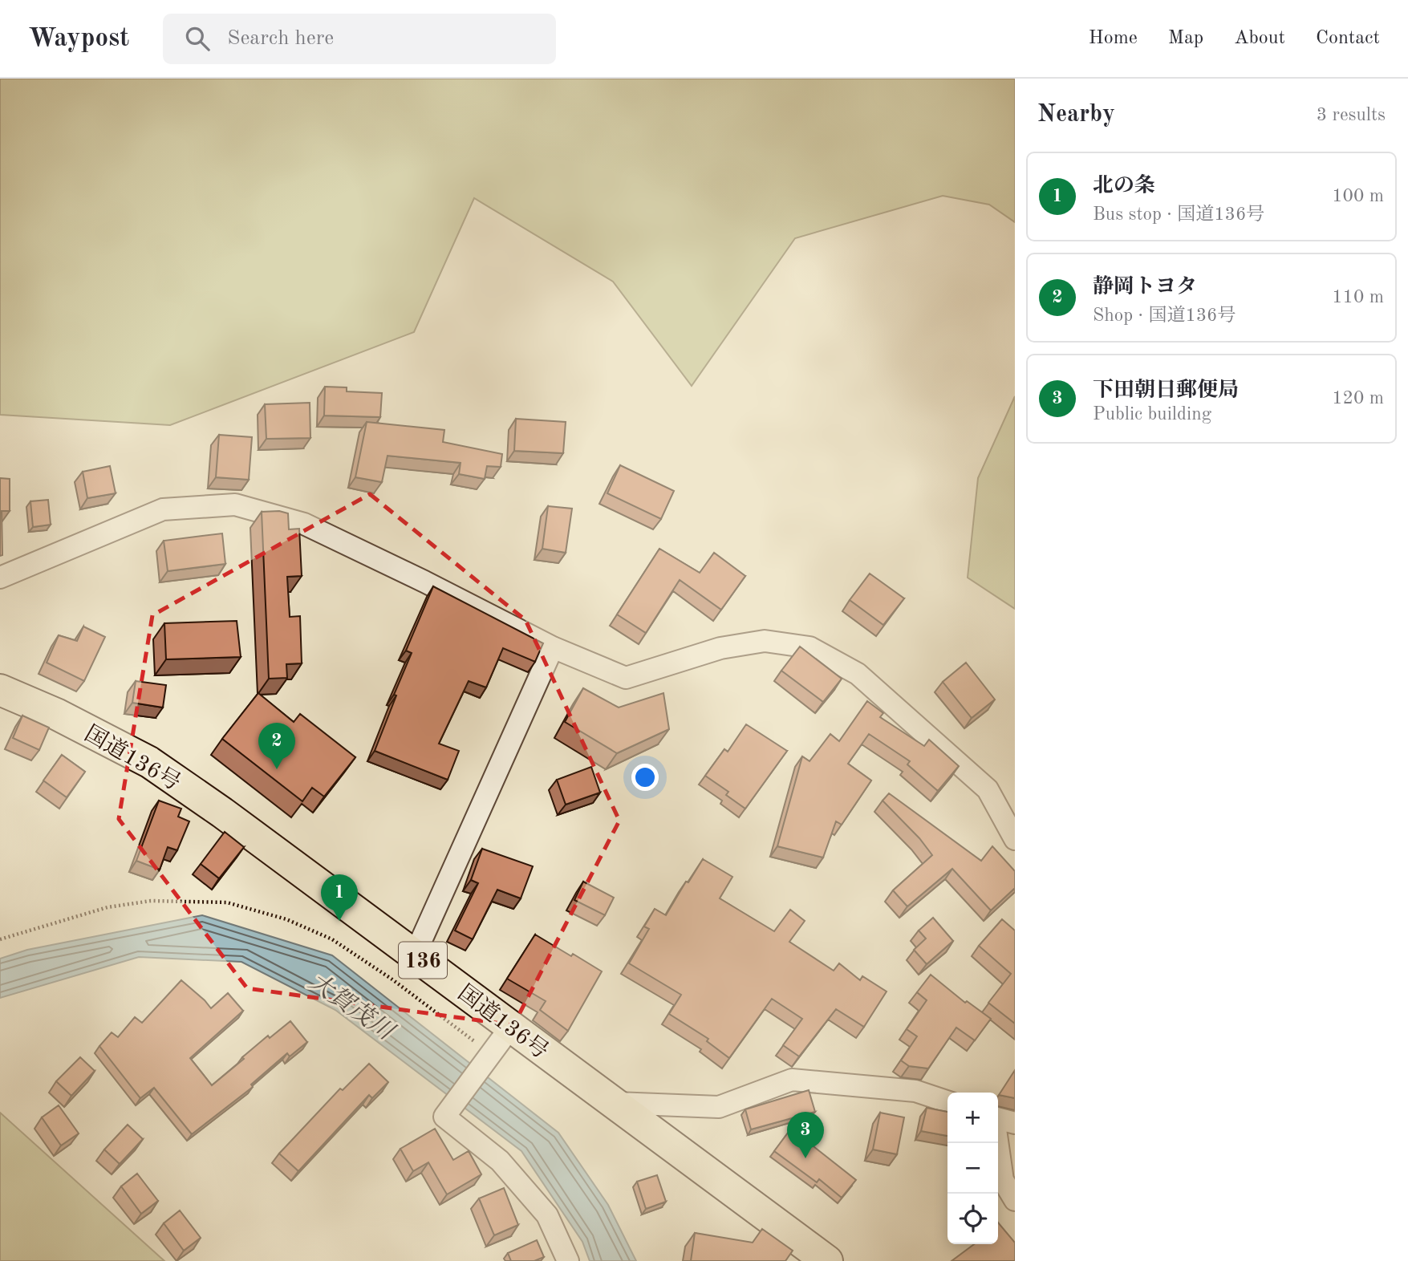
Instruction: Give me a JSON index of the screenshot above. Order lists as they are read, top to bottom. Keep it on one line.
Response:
{"streets":{"highway":["国道136号","136"]},"water":["大賀茂川"],"page":{"header":"Waypost","search":"Search here","nav":["Home","Map","About","Contact"],"heading":["Nearby","3 results"],"list":[{"mark":"1","name":"北の条","note":"Bus stop · 国道136号","value":"100 m"},{"mark":"2","name":"静岡トヨタ","note":"Shop · 国道136号","value":"110 m"},{"mark":"3","name":"下田朝日郵便局","note":"Public building","value":"120 m"}],"pins":["2","1","3"],"map_buttons":["+","−"]}}
